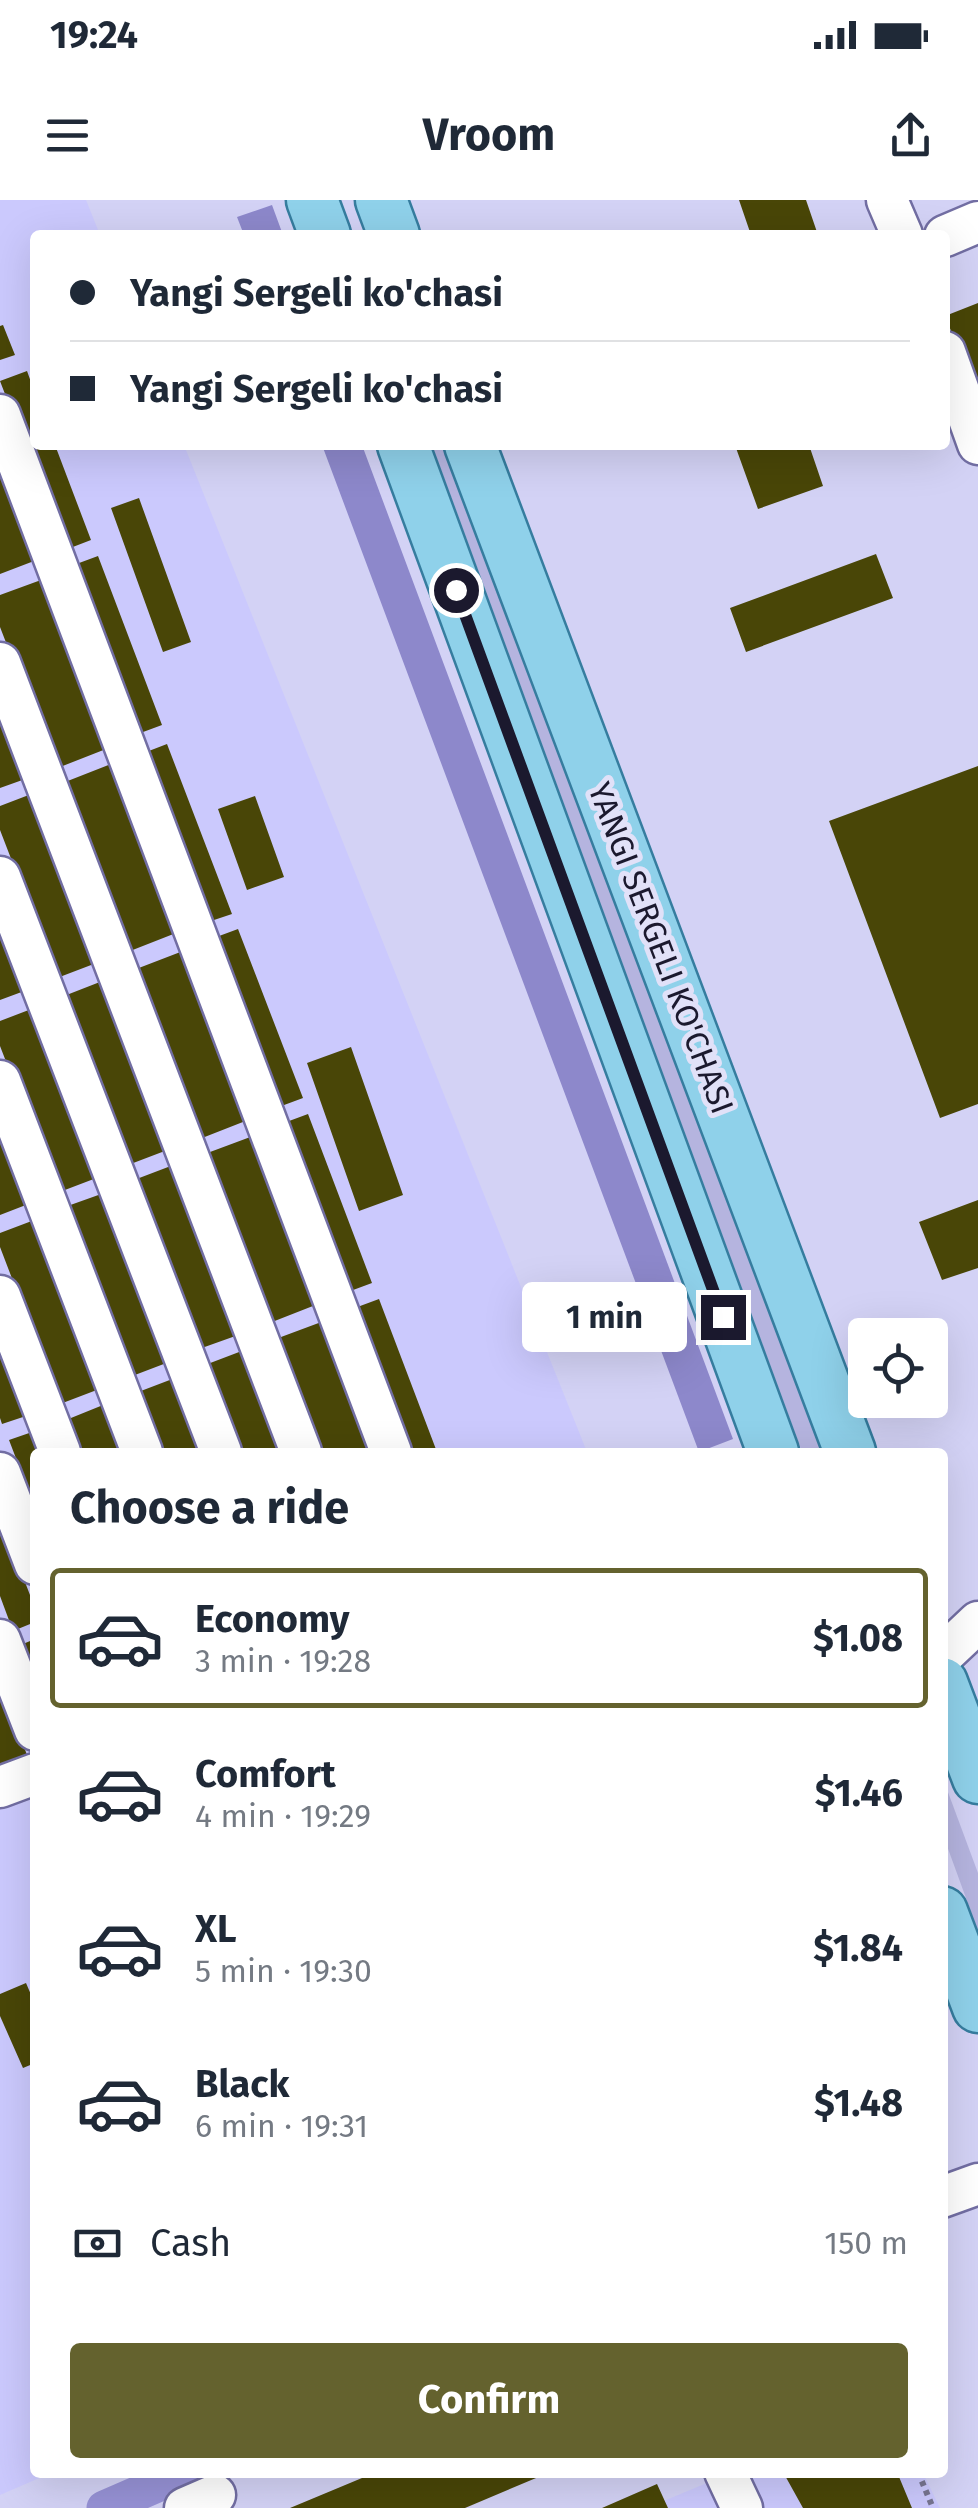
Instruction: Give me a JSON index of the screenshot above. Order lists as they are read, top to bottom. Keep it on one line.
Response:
{"streets":{"main road":["YANGI SERGELI KO'CHASI"]},"page":{"status":"19:24","header":"Vroom","banner":["Yangi Sergeli ko'chasi","Yangi Sergeli ko'chasi"],"bubble":"1 min","heading":"Choose a ride","list":[{"name":"Economy","note":"3 min · 19:28","value":"$1.08"},{"name":"Comfort","note":"4 min · 19:29","value":"$1.46"},{"name":"XL","note":"5 min · 19:30","value":"$1.84"},{"name":"Black","note":"6 min · 19:31","value":"$1.48"}],"pay":["Cash","150 m"],"buttons":"Confirm"}}
